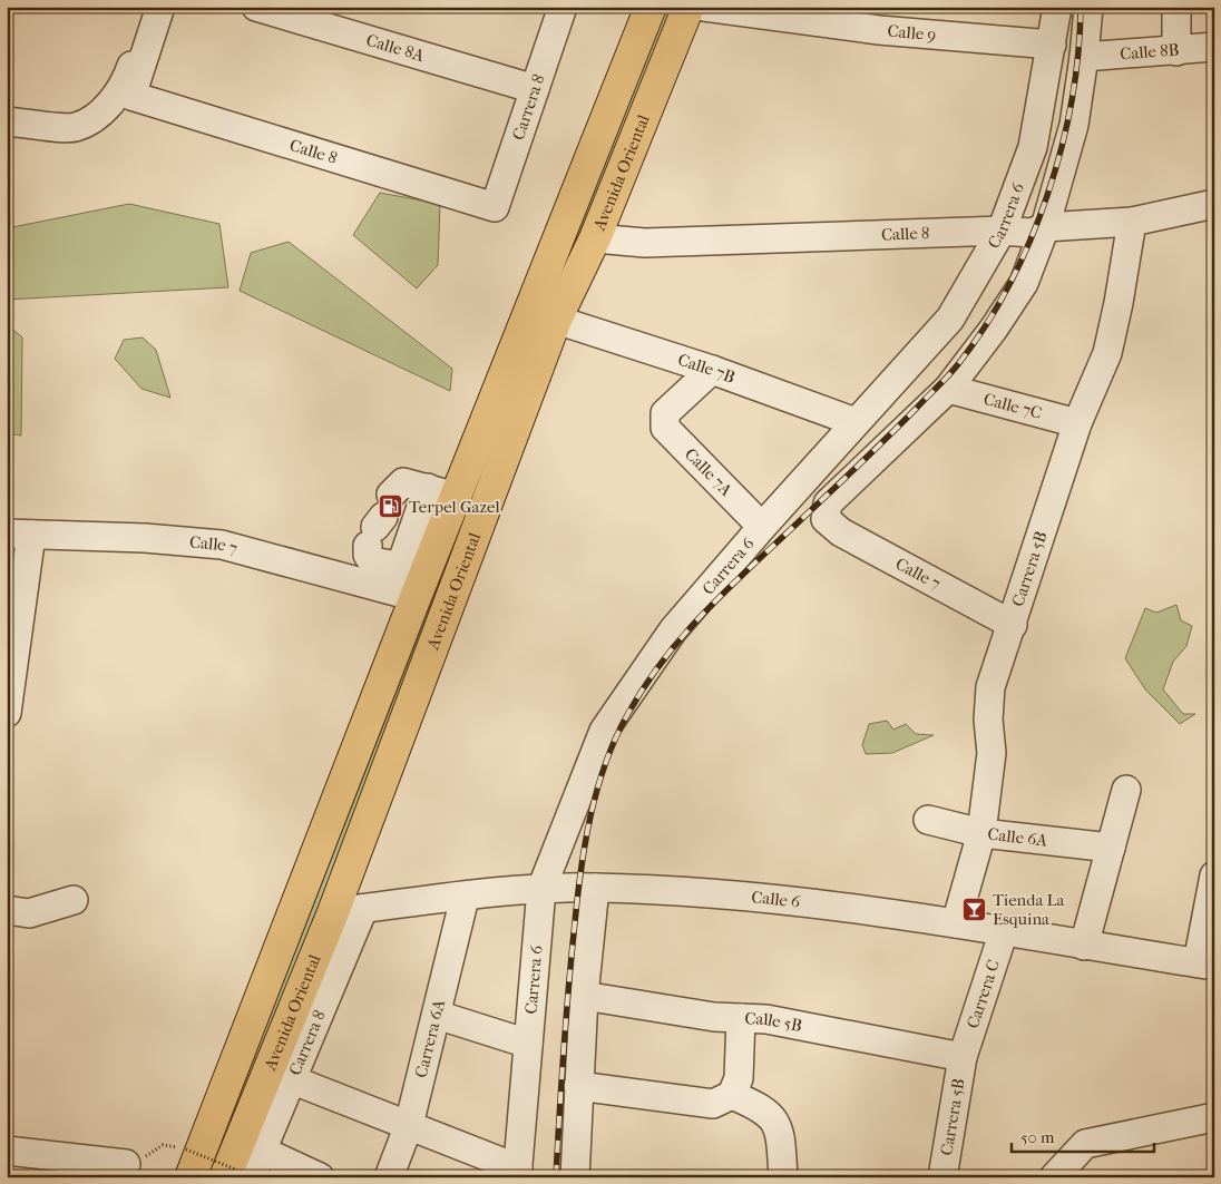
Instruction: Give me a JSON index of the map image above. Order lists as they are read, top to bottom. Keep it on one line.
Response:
{"streets":{"main road":["Avenida Oriental"],"street":["Calle 9","Calle 8A","Calle 8B","Carrera 8","Calle 8","Carrera 6","Calle 7B","Calle 7C","Calle 7A","Calle 7","Carrera 5B","Calle 6A","Calle 6","Carrera C","Calle 5B","Carrera 6A"]},"crossings":[["Calle 9","Carrera 6"],["Calle 8A","Carrera 8"],["Carrera 8","Calle 8"],["Carrera 8","Avenida Oriental"],["Carrera 8","Calle 6"],["Calle 8","Avenida Oriental"],["Calle 8","Carrera 6"],["Calle 8","Carrera 5B"],["Avenida Oriental","Calle 7B"],["Avenida Oriental","Calle 7"],["Avenida Oriental","Calle 6"],["Carrera 6","Calle 7B"],["Carrera 6","Calle 7A"],["Carrera 6","Calle 6"],["Calle 7B","Calle 7A"],["Calle 7C","Calle 7"],["Calle 7C","Carrera 5B"],["Calle 7","Carrera 5B"],["Carrera 5B","Calle 6A"],["Carrera 5B","Calle 6"],["Carrera 5B","Carrera C"],["Carrera 5B","Calle 5B"],["Calle 6","Carrera C"],["Calle 6","Carrera 6A"],["Carrera C","Calle 5B"]],"places":{"fuel station":["Terpel Gazel"],"bar":["Tienda La Esquina"]},"scale_bar":"50 m"}
